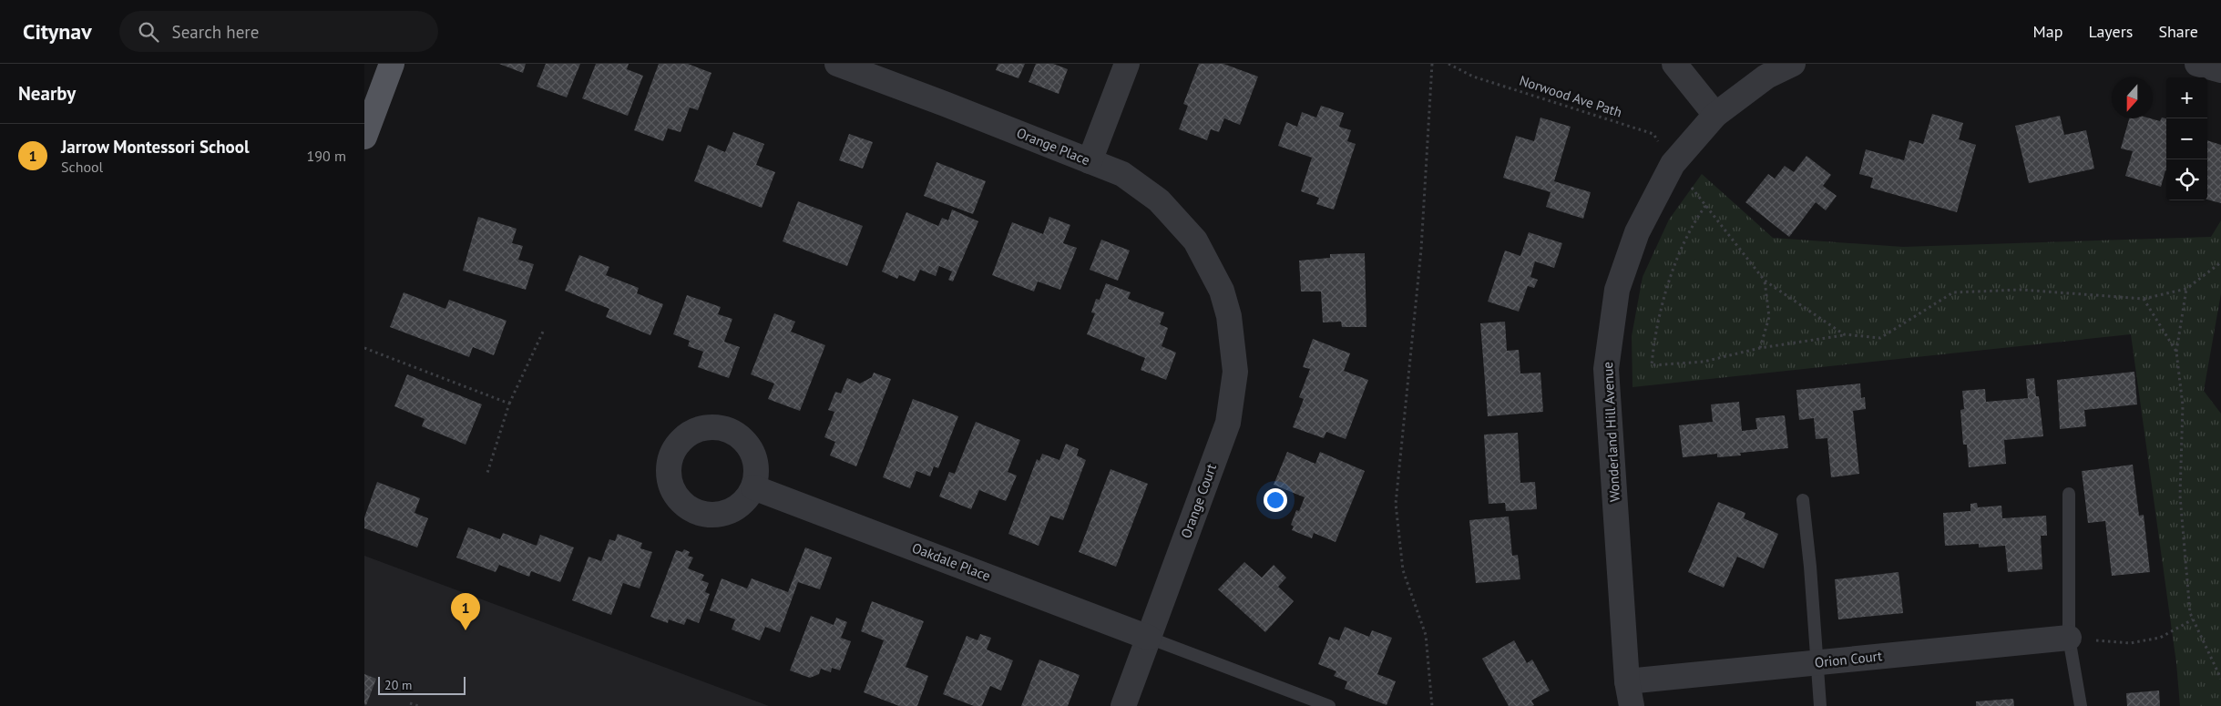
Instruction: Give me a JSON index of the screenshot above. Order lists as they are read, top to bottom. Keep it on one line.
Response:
{"streets":{"street":["Orange Place","Wonderland Hill Avenue","Orange Court","Oakdale Place","Orion Court"],"path":["Norwood Ave Path"]},"crossings":[["Norwood Ave Path","Wonderland Hill Avenue"],["Orange Place","Orange Court"],["Wonderland Hill Avenue","Orion Court"],["Orange Court","Oakdale Place"]],"scale_bar":"20 m","north":"bottom","page":{"header":"Citynav","search":"Search here","nav":["Map","Layers","Share"],"heading":"Nearby","map_buttons":["+","−"],"list":[{"mark":"1","name":"Jarrow Montessori School","note":"School","value":"190 m"}],"pins":"1","scale":"20 m"}}
